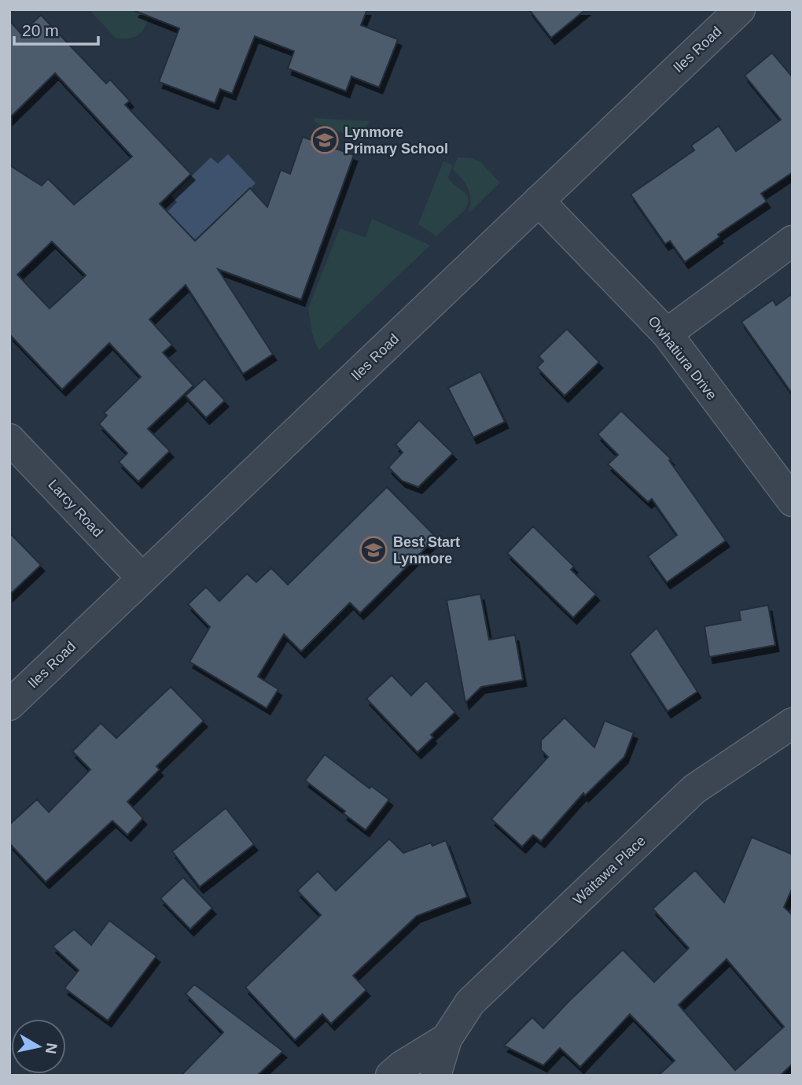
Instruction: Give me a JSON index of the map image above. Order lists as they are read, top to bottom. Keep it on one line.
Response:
{"streets":{"street":["Iles Road","Owhatiura Drive","Larcy Road","Waitawa Place"]},"crossings":[["Iles Road","Owhatiura Drive"],["Iles Road","Larcy Road"]],"places":{"school or university":["Lynmore Primary School","Best Start Lynmore"]},"scale_bar":"20 m","north":"right"}
